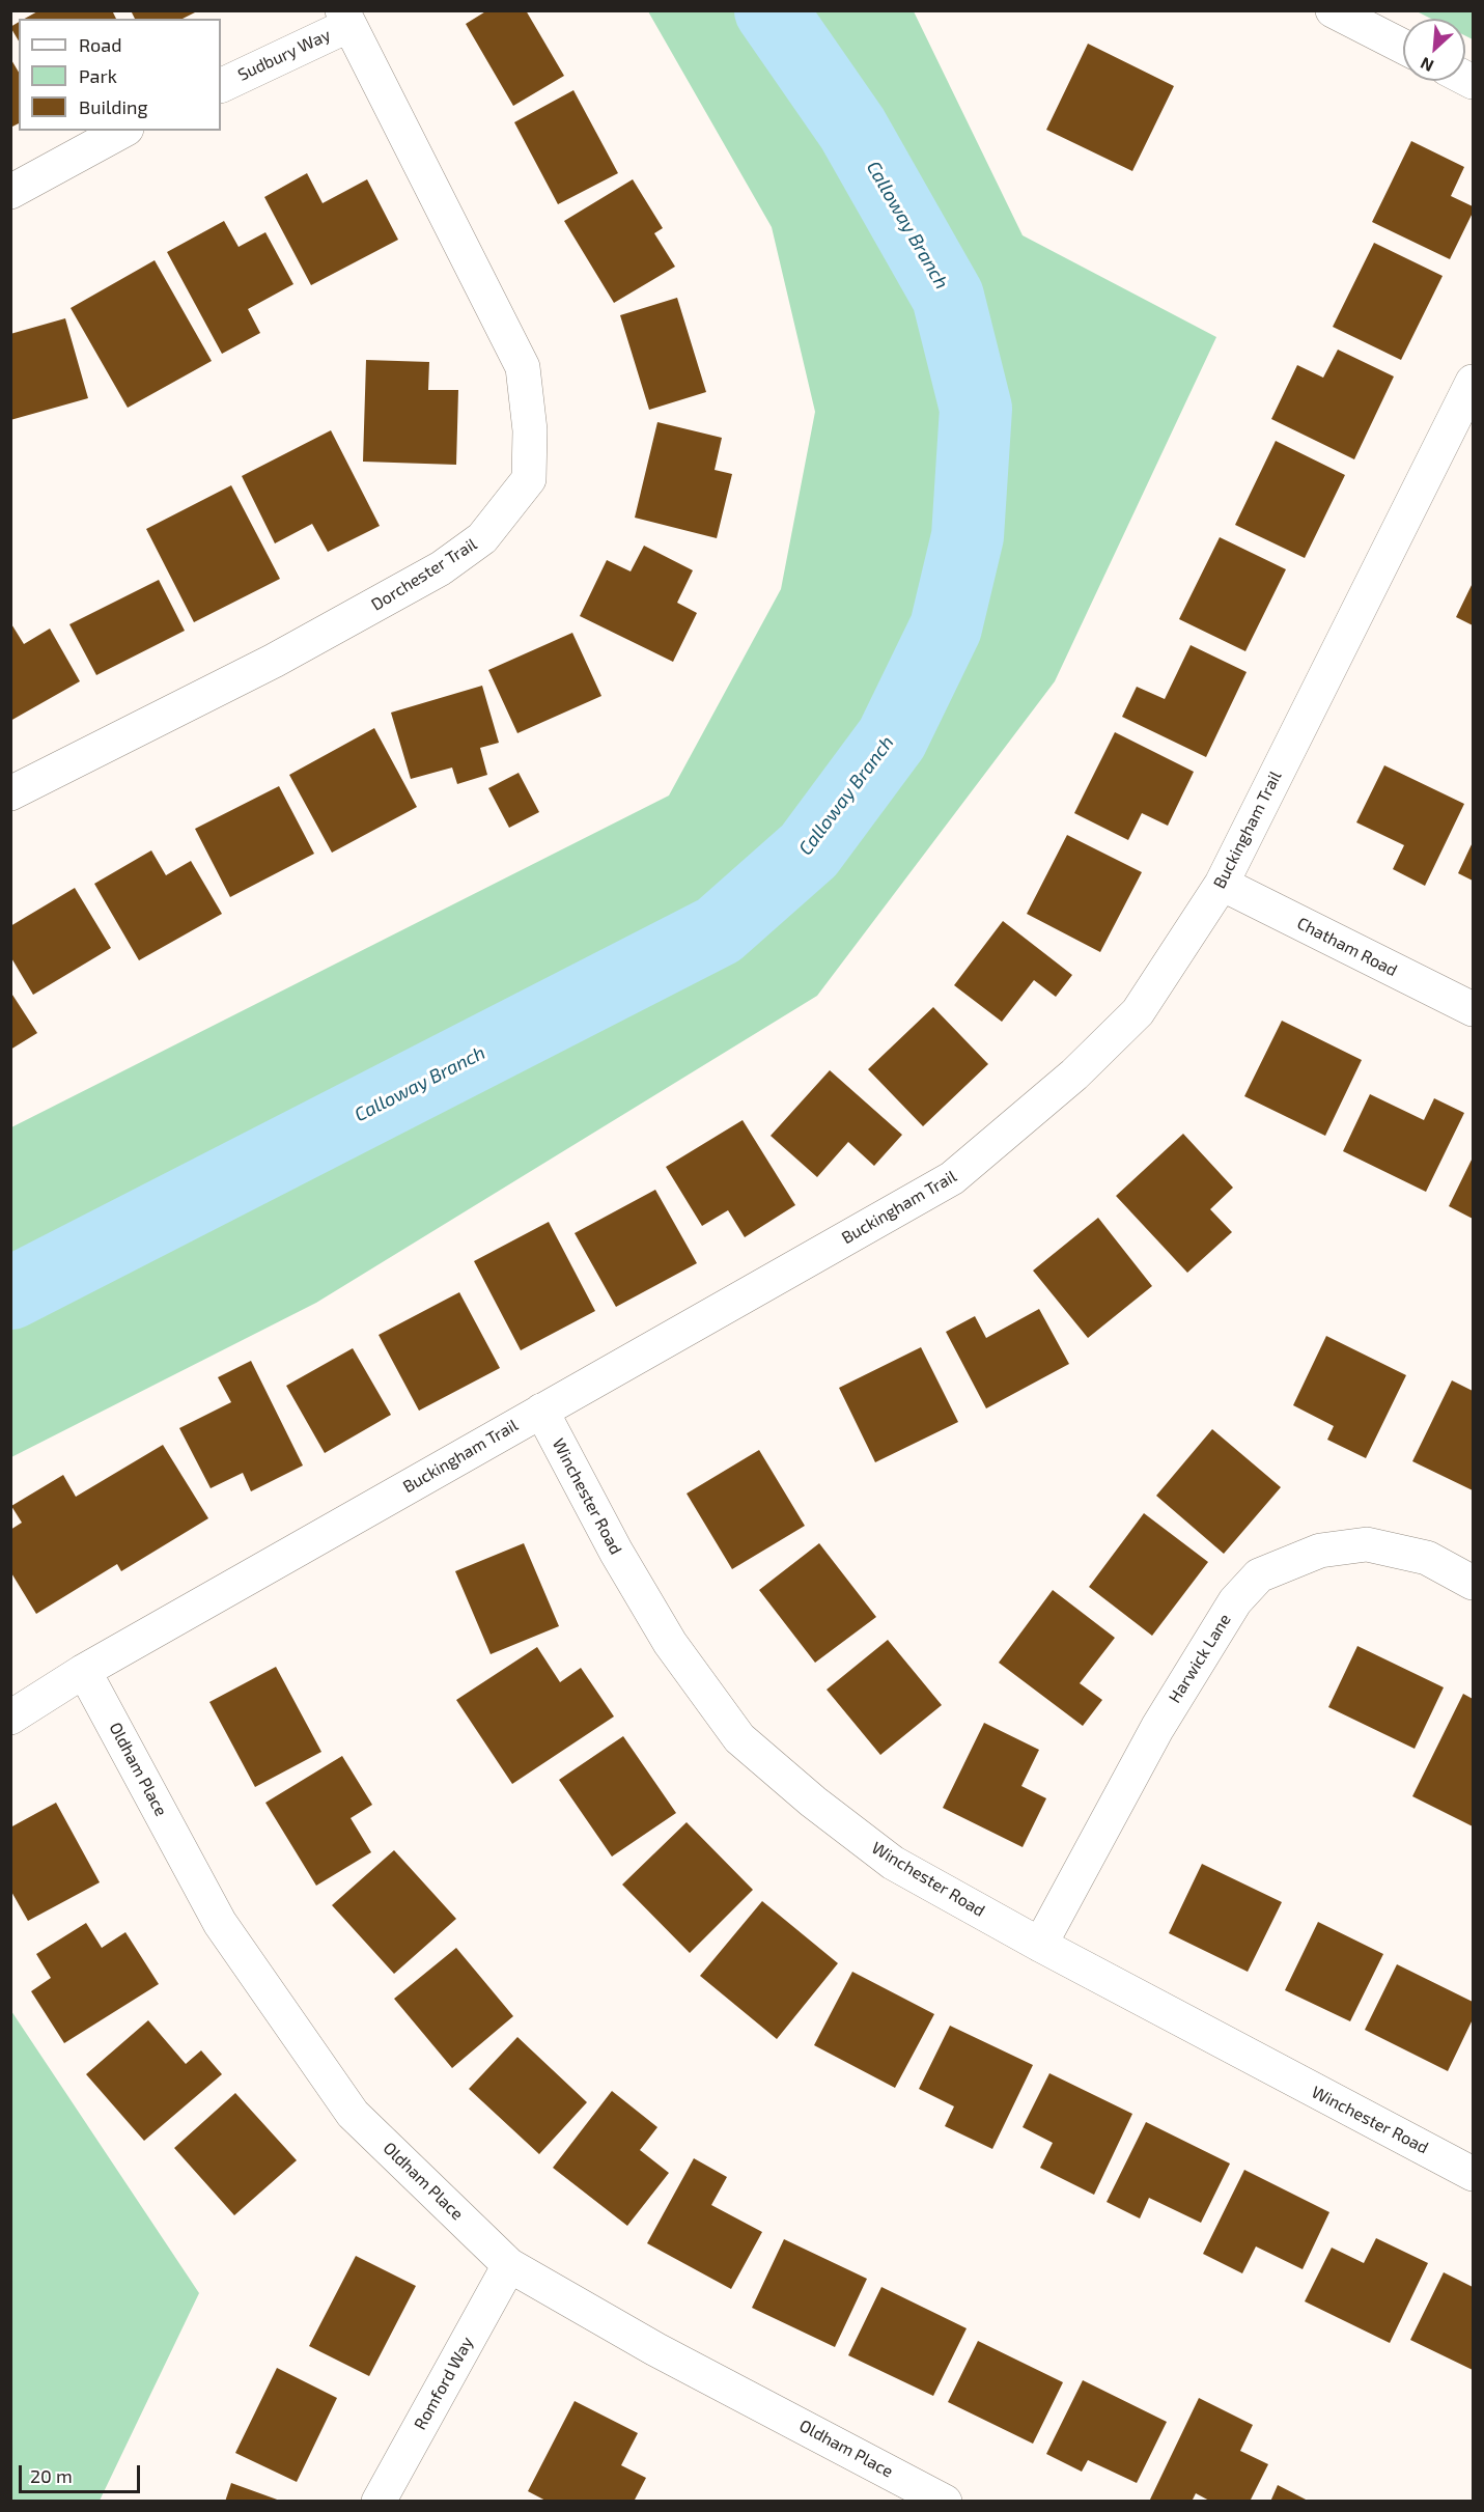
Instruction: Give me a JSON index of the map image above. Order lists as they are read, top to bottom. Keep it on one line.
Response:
{"streets":{"street":["Sudbury Way","Dorchester Trail","Buckingham Trail","Chatham Road","Winchester Road","Harwick Lane","Oldham Place","Romford Way"]},"crossings":[["Sudbury Way","Dorchester Trail"],["Buckingham Trail","Chatham Road"],["Buckingham Trail","Winchester Road"],["Buckingham Trail","Oldham Place"],["Winchester Road","Harwick Lane"],["Oldham Place","Romford Way"]],"water":["Calloway Branch"],"legend":["Road","Park","Building"],"scale_bar":"20 m","north":"bottom left"}
